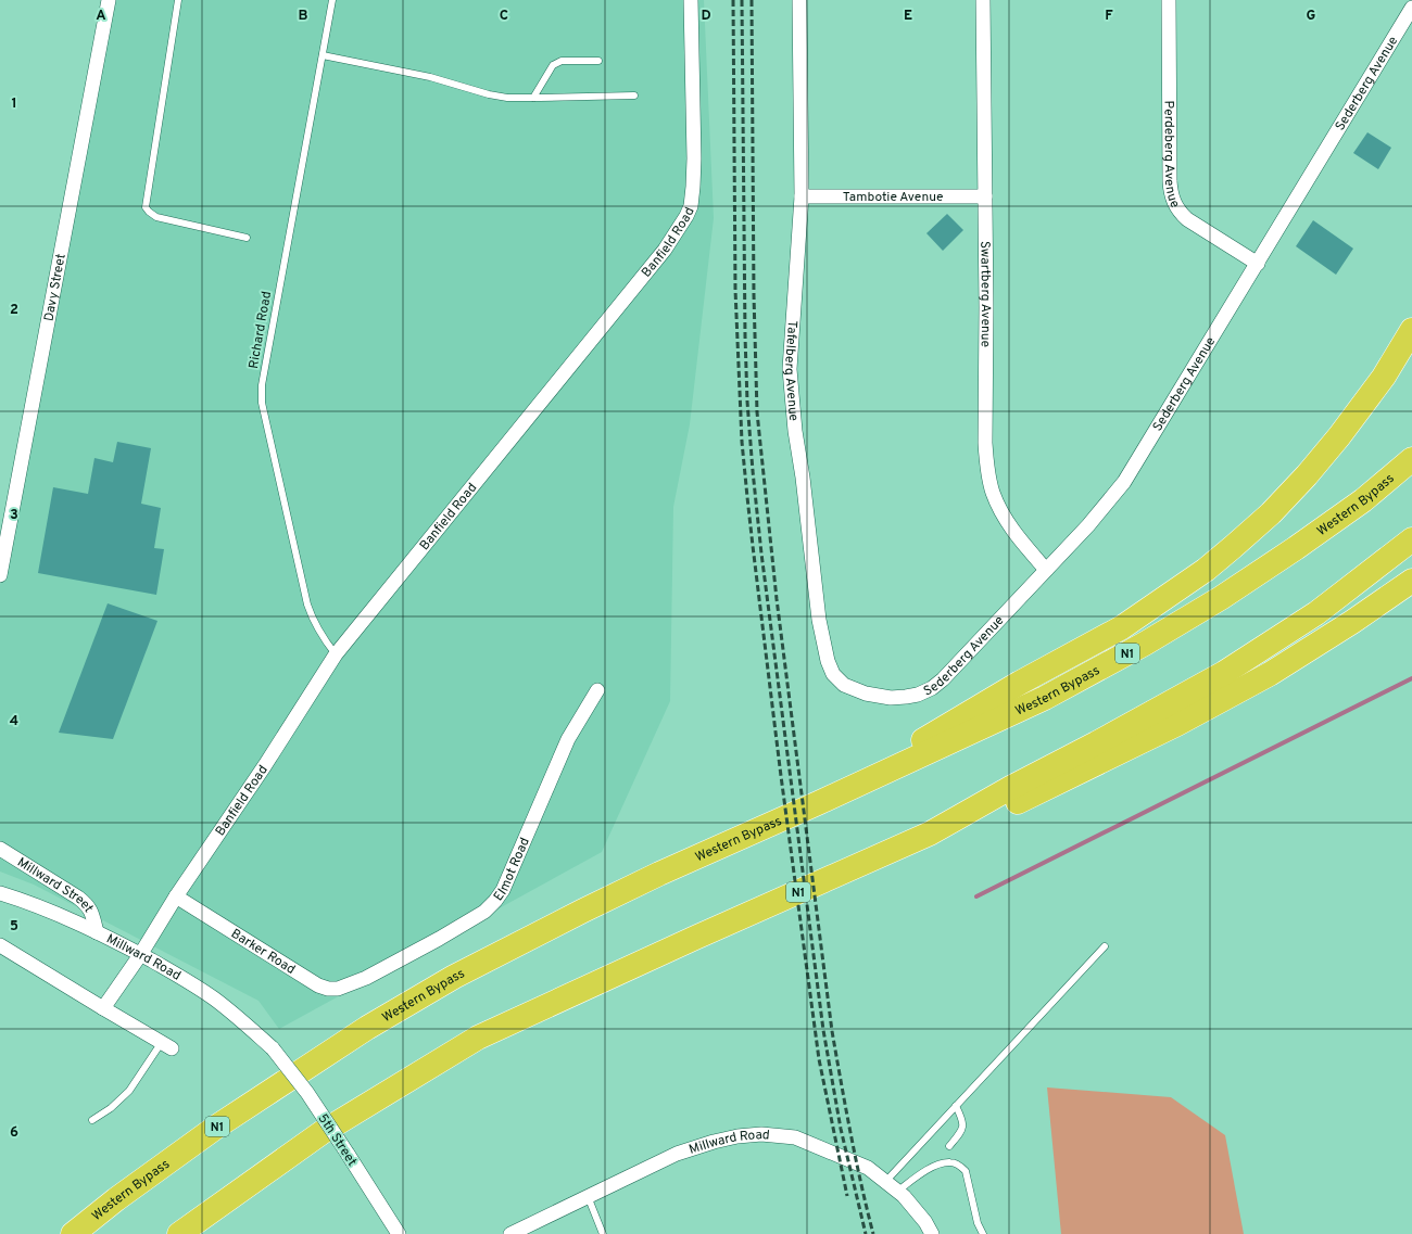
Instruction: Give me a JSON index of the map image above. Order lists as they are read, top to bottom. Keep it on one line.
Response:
{"streets":{"highway":["Western Bypass","N1"],"street":["Sederberg Avenue","Perdeberg Avenue","Tambotie Avenue","Banfield Road","Davy Street","Swartberg Avenue","Tafelberg Avenue","Elmot Road","Millward Street","Barker Road","Millward Road","5th Street"],"lane":["Richard Road"]},"crossings":[["Sederberg Avenue","Perdeberg Avenue"],["Sederberg Avenue","Swartberg Avenue"],["Sederberg Avenue","Tafelberg Avenue"],["Tambotie Avenue","Swartberg Avenue"],["Tambotie Avenue","Tafelberg Avenue"],["Banfield Road","Richard Road"],["Banfield Road","Barker Road"],["Banfield Road","Millward Road"],["Elmot Road","Barker Road"],["Millward Street","Millward Road"],["Millward Road","5th Street"]],"grid":{"columns":["A","B","C","D","E","F","G"],"rows":["1","2","3","4","5","6"]}}
